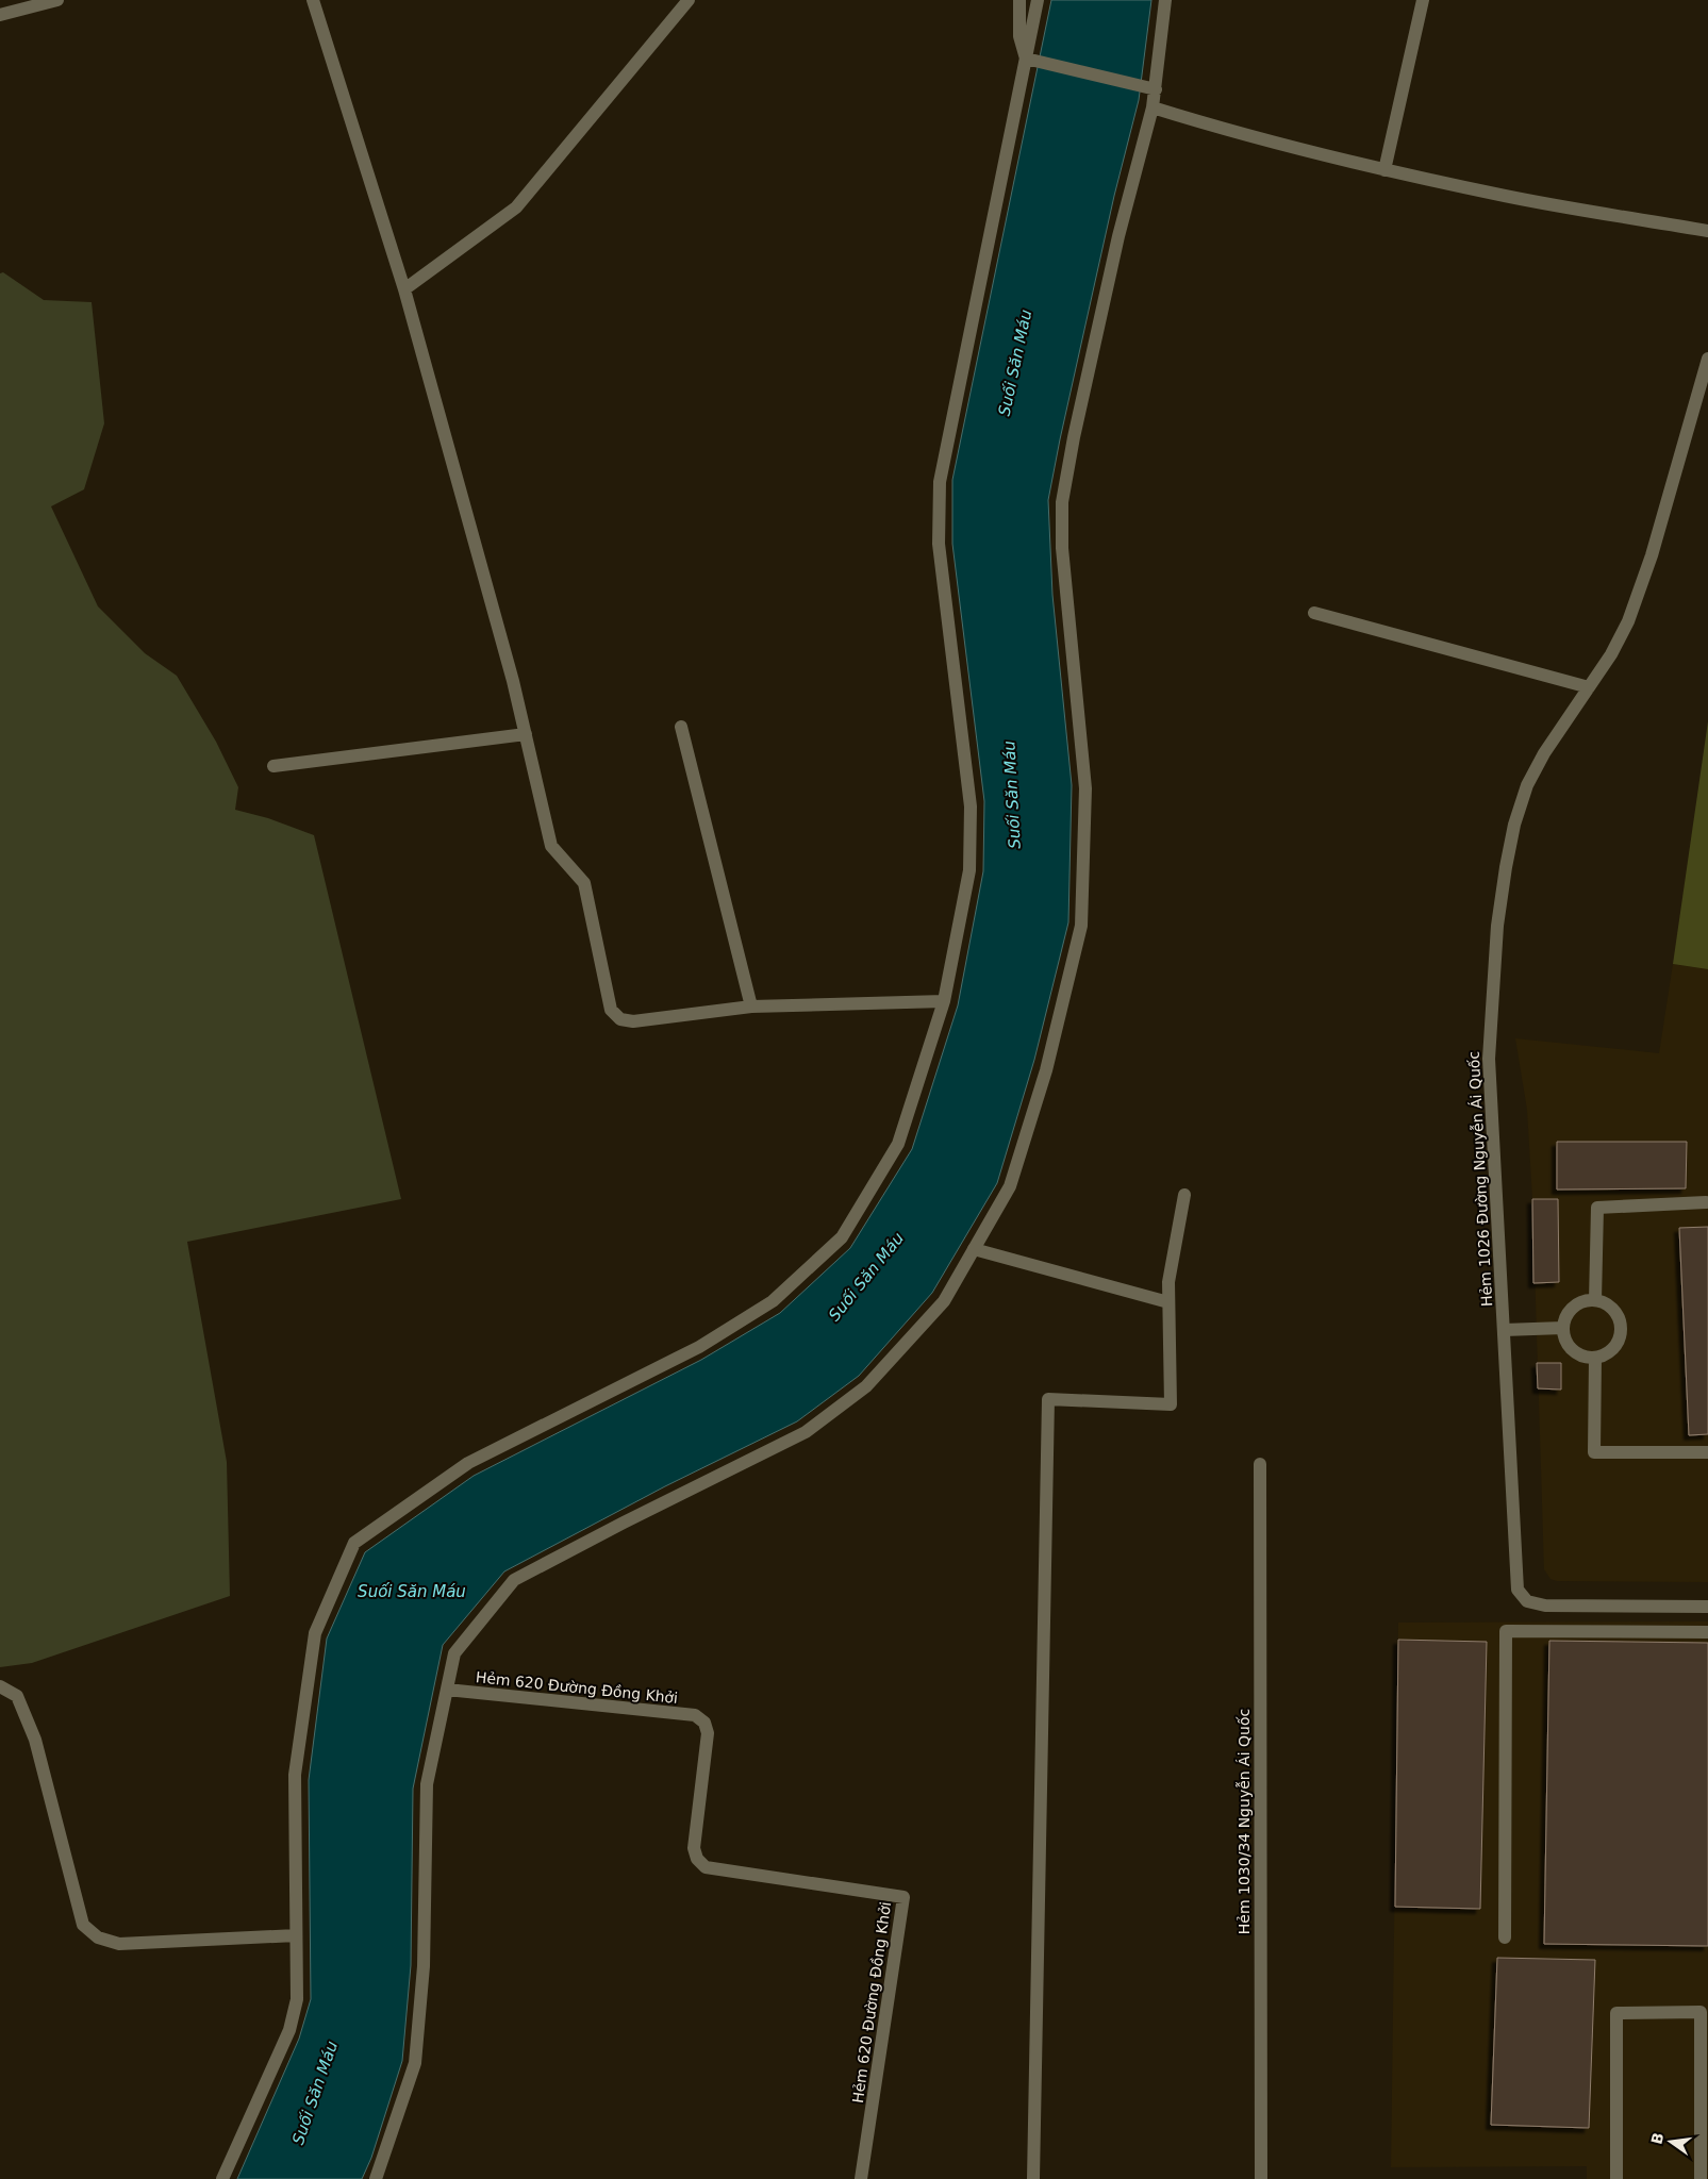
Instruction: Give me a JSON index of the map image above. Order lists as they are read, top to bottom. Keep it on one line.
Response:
{"streets":{"street":["Hẻm 1026 Đường Nguyễn Ái Quốc","Hẻm 620 Đường Đồng Khởi","Hẻm 1030/34 Nguyễn Ái Quốc"]},"water":["Suối Săn Máu"],"north":"left"}
